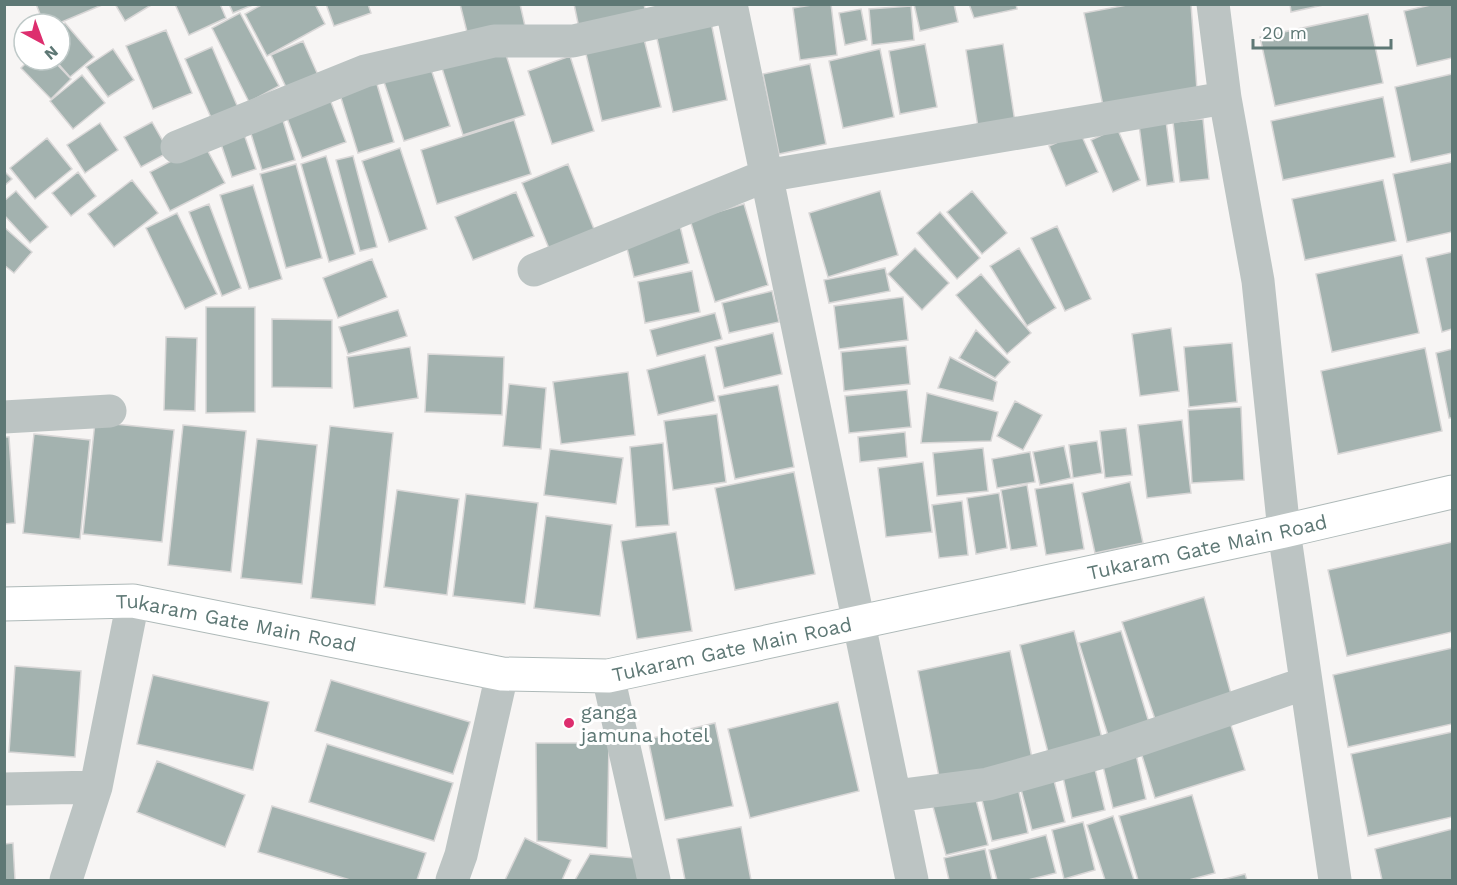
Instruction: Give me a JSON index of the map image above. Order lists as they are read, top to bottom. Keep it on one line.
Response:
{"streets":{"street":["Tukaram Gate Main Road"]},"places":["ganga jamuna hotel"],"scale_bar":"20 m","north":"bottom right"}
